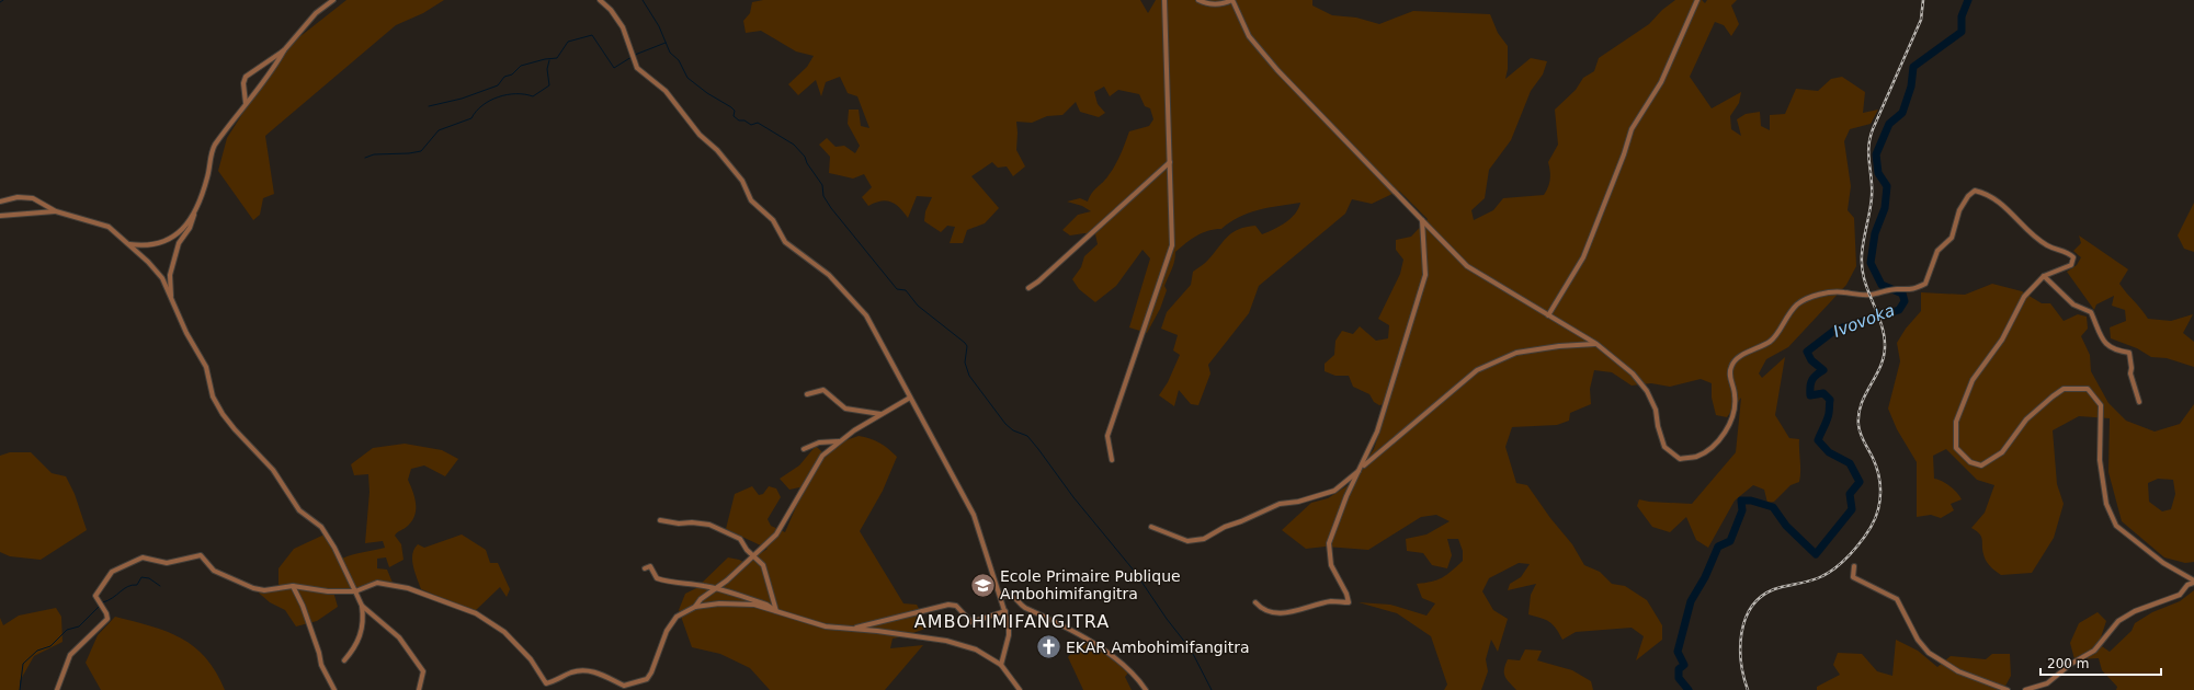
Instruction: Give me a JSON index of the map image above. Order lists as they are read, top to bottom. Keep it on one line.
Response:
{"districts":["AMBOHIMIFANGITRA"],"water":["Ivovoka"],"places":{"school or university":["Ecole Primaire Publique Ambohimifangitra"],"church":["EKAR Ambohimifangitra"]},"scale_bar":"200 m"}
